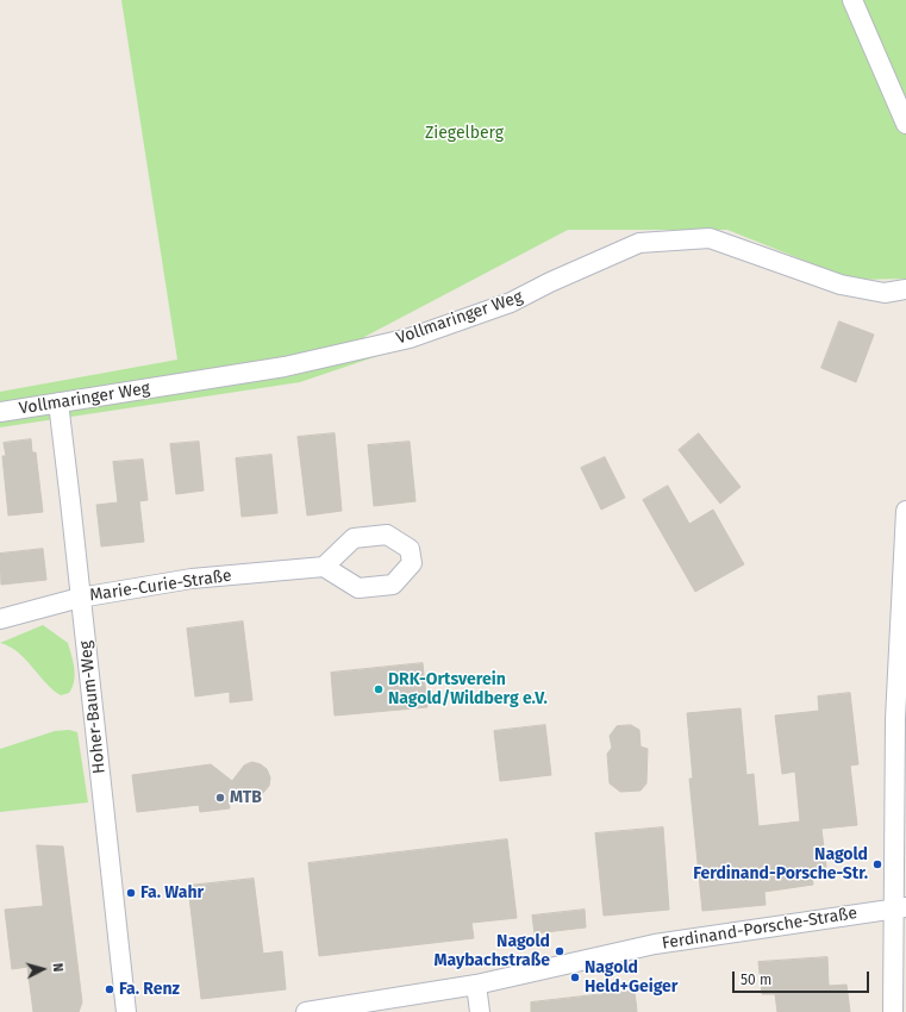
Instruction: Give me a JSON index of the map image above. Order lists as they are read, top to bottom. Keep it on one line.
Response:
{"streets":{"street":["Vollmaringer Weg","Marie-Curie-Straße","Hoher-Baum-Weg","Ferdinand-Porsche-Straße"]},"crossings":[["Vollmaringer Weg","Hoher-Baum-Weg"],["Marie-Curie-Straße","Hoher-Baum-Weg"]],"parks":["Ziegelberg"],"places":["DRK-Ortsverein Nagold/Wildberg e.V.","MTB","Nagold Ferdinand-Porsche-Str.","Fa. Wahr","Nagold Maybachstraße","Nagold Held+Geiger","Fa. Renz"],"scale_bar":"50 m","north":"right"}
